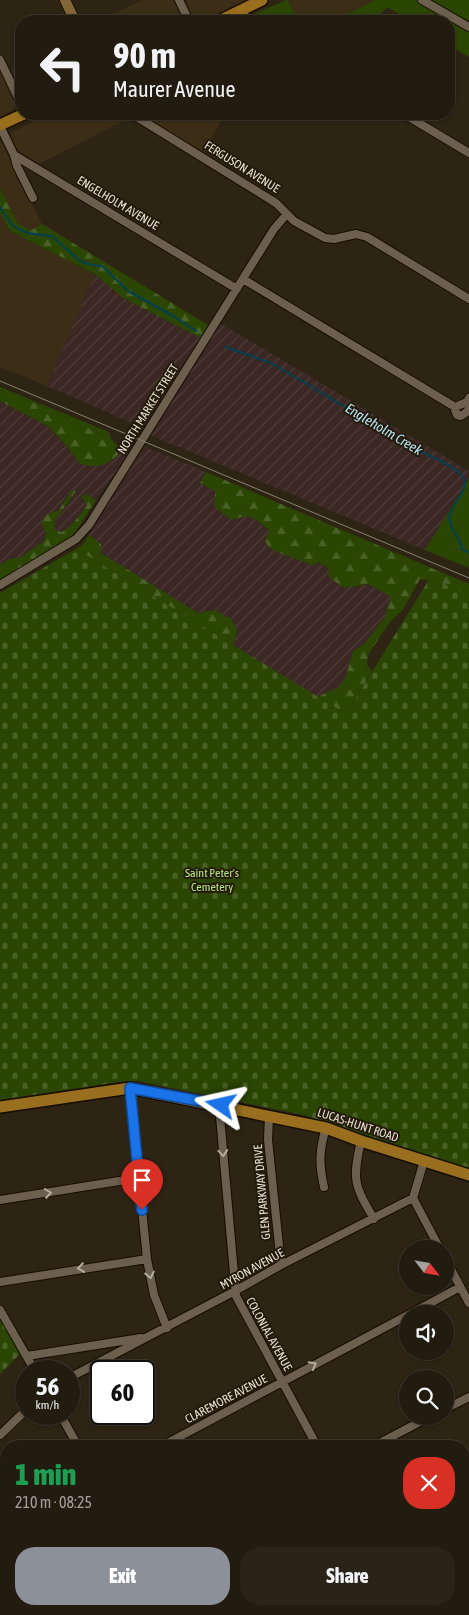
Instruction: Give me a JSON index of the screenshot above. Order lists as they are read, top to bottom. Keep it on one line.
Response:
{"streets":{"main road":["LUCAS-HUNT ROAD"],"street":["FERGUSON AVENUE","ENGELHOLM AVENUE","NORTH MARKET STREET","GLEN PARKWAY DRIVE","MYRON AVENUE","COLONIAL AVENUE","CLAREMORE AVENUE"]},"crossings":[["FERGUSON AVENUE","NORTH MARKET STREET"],["ENGELHOLM AVENUE","NORTH MARKET STREET"],["LUCAS-HUNT ROAD","GLEN PARKWAY DRIVE"],["LUCAS-HUNT ROAD","COLONIAL AVENUE"],["GLEN PARKWAY DRIVE","MYRON AVENUE"],["MYRON AVENUE","COLONIAL AVENUE"],["COLONIAL AVENUE","CLAREMORE AVENUE"]],"one_way":["COLONIAL AVENUE","CLAREMORE AVENUE"],"water":["Engleholm Creek"],"parks":["Saint Peter's Cemetery"],"north":"bottom right","page":{"turn":["90 m","Maurer Avenue"],"speed":"56 km/h","limit":"60","heading":["1 min","210 m · 08:25"],"buttons":["Exit","Share"]}}
